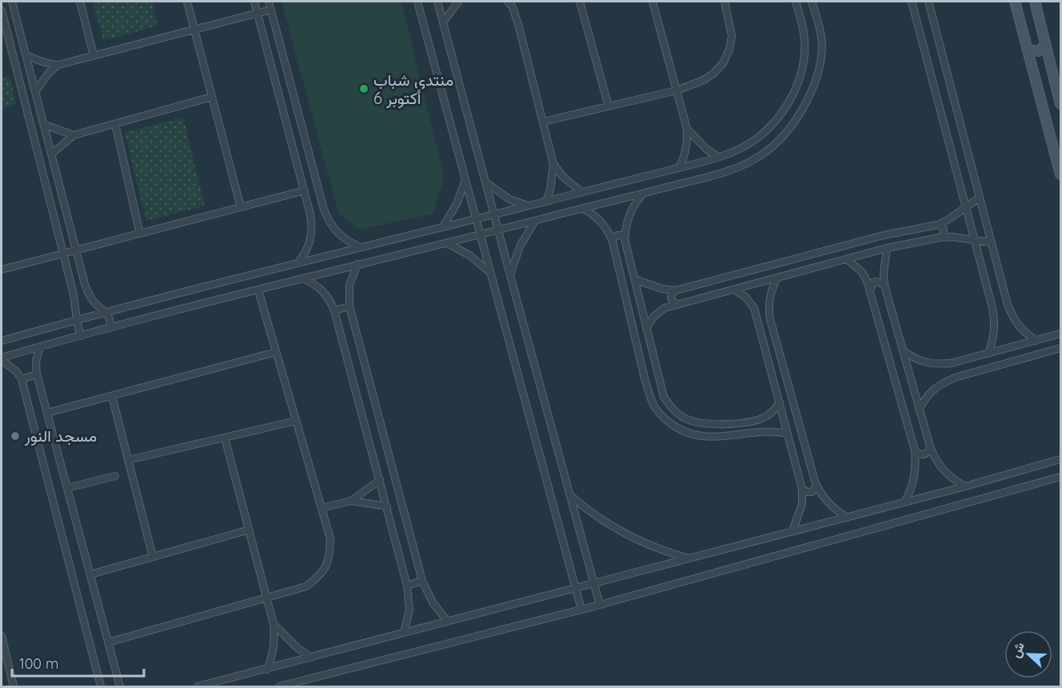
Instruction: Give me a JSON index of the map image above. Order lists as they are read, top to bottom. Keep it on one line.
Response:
{"places":["منتدى شباب 6 أكتوبر","مسجد النور"],"scale_bar":"100 m","north":"left"}
